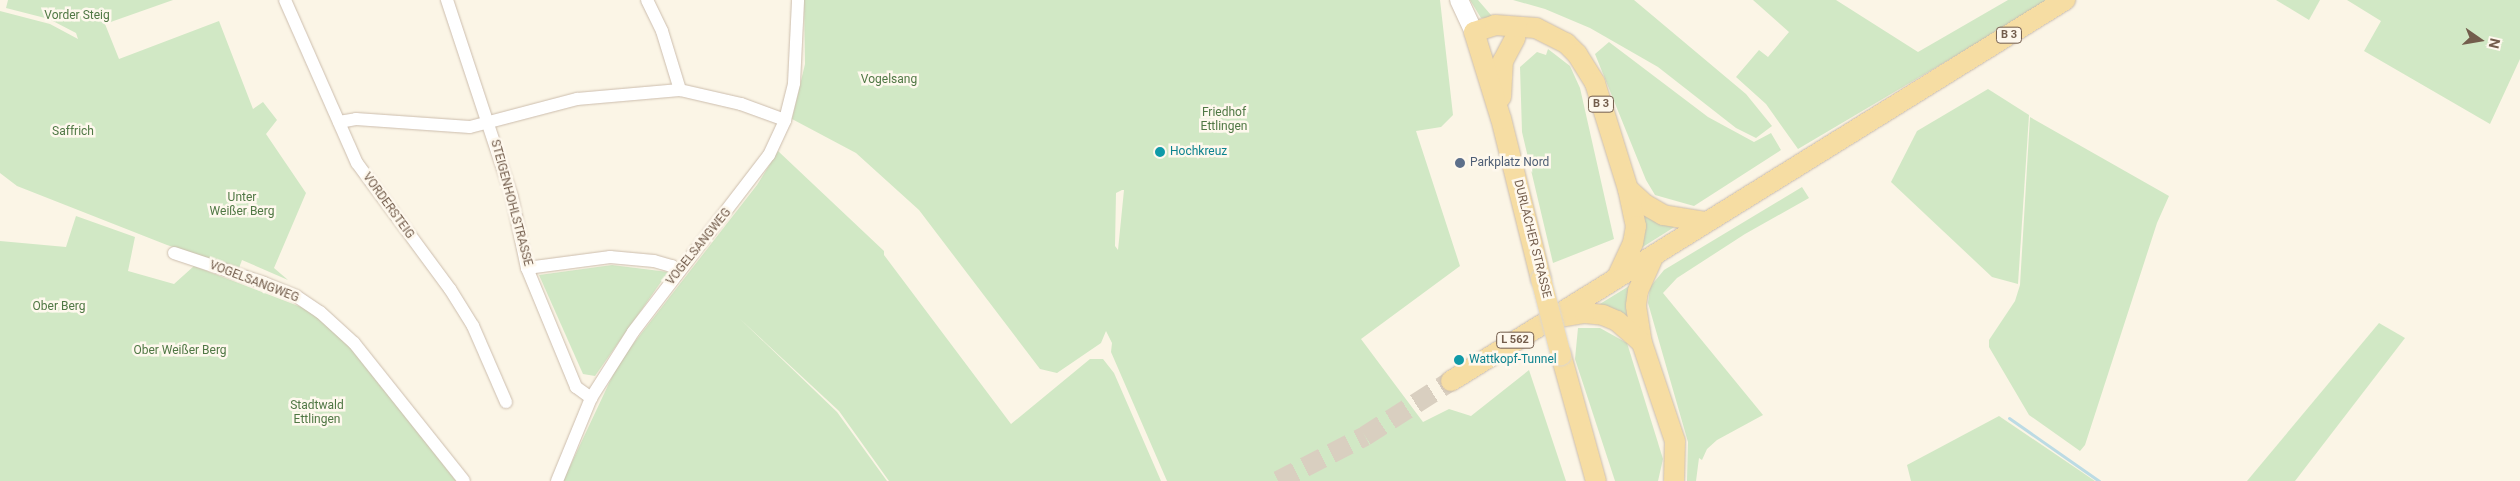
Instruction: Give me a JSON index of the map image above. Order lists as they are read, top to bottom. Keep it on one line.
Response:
{"streets":{"main road":["B 3","DURLACHER STRASSE","L 562"],"street":["STEIGENHOHLSTRASSE","VORDERSTEIG","VOGELSANGWEG"]},"crossings":[["B 3","DURLACHER STRASSE"],["B 3","L 562"],["STEIGENHOHLSTRASSE","VOGELSANGWEG"]],"parks":["Vorder Steig","Vogelsang","Friedhof Ettlingen","Saffrich","Unter Weißer Berg","Ober Berg","Ober Weißer Berg","Stadtwald Ettlingen"],"places":["Hochkreuz","Parkplatz Nord","Wattkopf-Tunnel"],"north":"right"}
